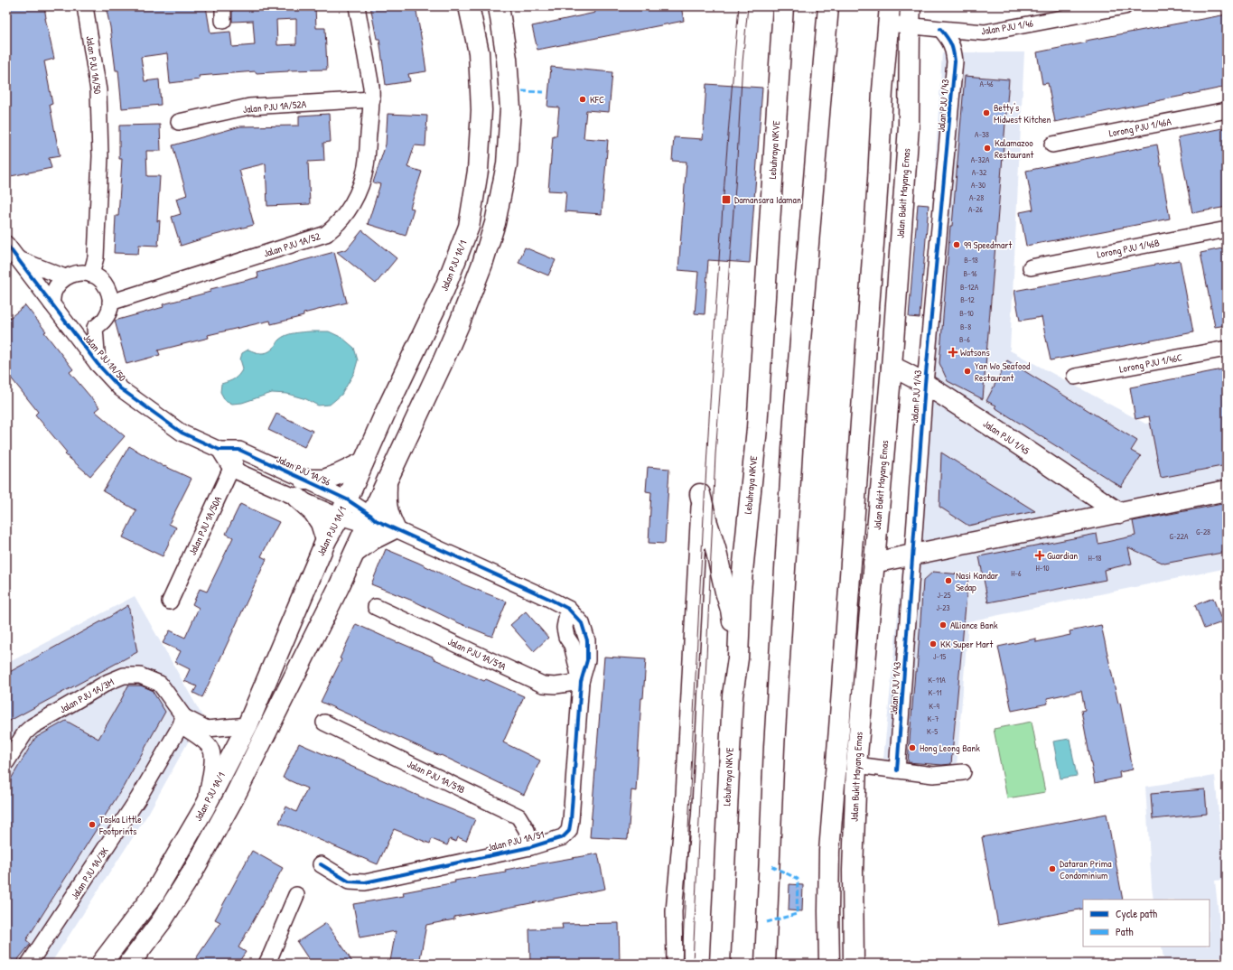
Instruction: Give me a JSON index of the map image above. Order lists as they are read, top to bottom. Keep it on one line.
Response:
{"streets":{"main road":["Lebuhraya NKVE","Jalan Bukit Mayang Emas","Jalan PJU 1A/1","Jalan PJU 1/45"],"street":["Jalan PJU 1/46","Jalan PJU 1A/50","Jalan PJU 1/43","Jalan PJU 1A/52A","Lorong PJU 1/46A","Jalan PJU 1A/52","Lorong PJU 1/46B","Lorong PJU 1/46C","Jalan PJU 1A/56","Jalan PJU 1A/50A","Jalan PJU 1A/51A","Jalan PJU 1A/3M","Jalan PJU 1A/51B","Jalan PJU 1A/51","Jalan PJU 1A/3K"]},"crossings":[["Jalan PJU 1/46","Jalan PJU 1/43"],["Jalan PJU 1/46","Jalan Bukit Mayang Emas"],["Jalan PJU 1A/50","Jalan PJU 1A/52"],["Jalan PJU 1A/50","Jalan PJU 1A/56"],["Jalan PJU 1/43","Jalan PJU 1/45"],["Jalan PJU 1A/52A","Jalan PJU 1A/52"],["Jalan Bukit Mayang Emas","Jalan PJU 1/45"],["Jalan PJU 1A/1","Jalan PJU 1A/56"],["Jalan PJU 1A/56","Jalan PJU 1A/50A"],["Jalan PJU 1A/56","Jalan PJU 1A/51A"],["Jalan PJU 1A/56","Jalan PJU 1A/51"],["Jalan PJU 1A/51A","Jalan PJU 1A/51"],["Jalan PJU 1A/3M","Jalan PJU 1A/3K"],["Jalan PJU 1A/51B","Jalan PJU 1A/51"]],"places":{"other":["KFC","Betty's Midwest Kitchen","Kalamazoo Restaurant","99 Speedmart","Yan Wo Seafood Restaurant","Nasi Kandar Sedap","Alliance Bank","KK Super Mart","Hong Leong Bank","Taska Little Footprints","Dataran Prima Condominium"],"transit":["Damansara Idaman"],"health":["Watsons","Guardian"]},"house_numbers":["A-46","A-38","A-32A","A-32","A-30","A-28","A-26","B-18","B-16","B-12A","B-12","B-10","B-8","B-6","G-28","G-22A","H-18","H-10","H-6","J-25","J-23","J-15","K-11A","K-11","K-9","K-7","K-5"],"legend":["Cycle path","Path"]}
